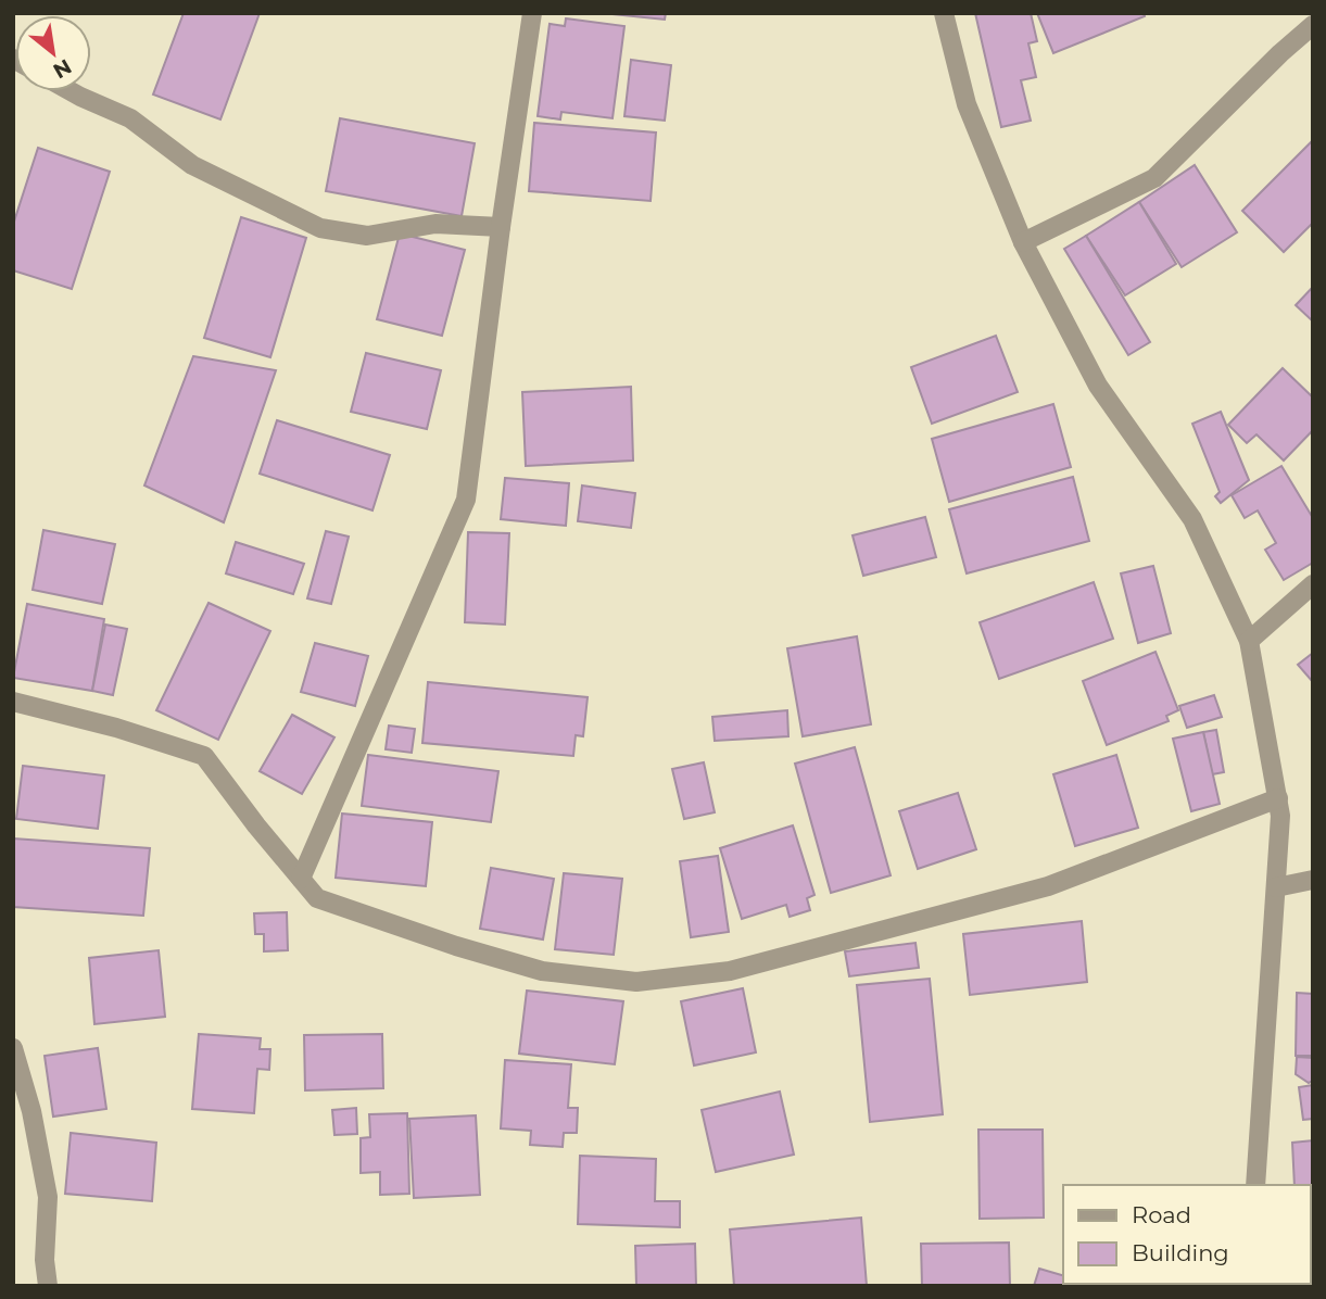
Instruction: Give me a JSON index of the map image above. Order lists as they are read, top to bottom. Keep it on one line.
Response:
{"legend":["Road","Building"],"north":"bottom right"}
